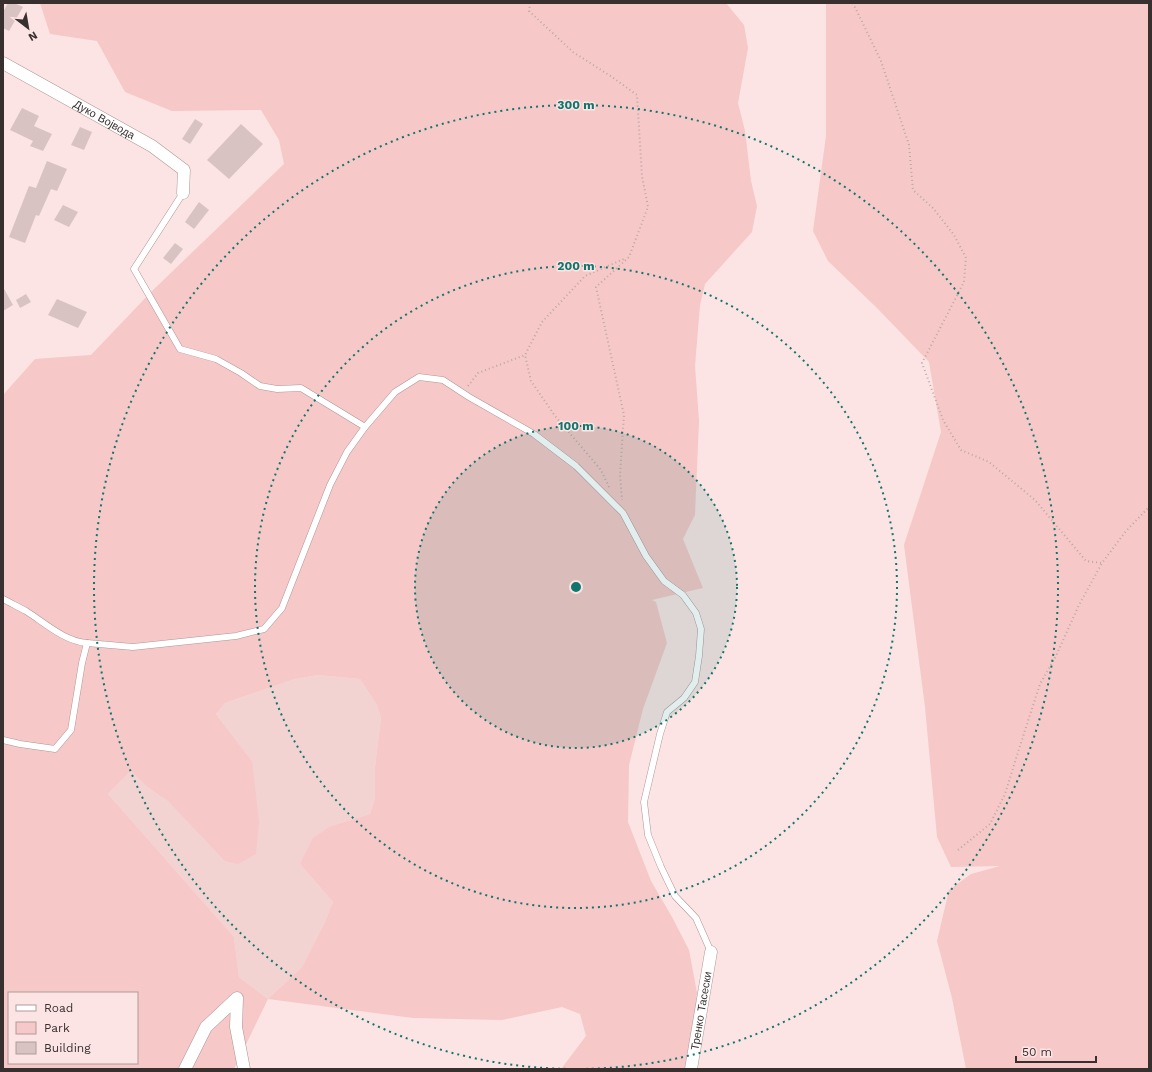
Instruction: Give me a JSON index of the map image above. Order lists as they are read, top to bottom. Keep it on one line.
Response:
{"streets":{"street":["Дуко Војвода","Тренко Тасески"]},"legend":["Road","Park","Building"],"scale_bar":"50 m","north":"bottom right","rings":["300 m","200 m","100 m"]}
